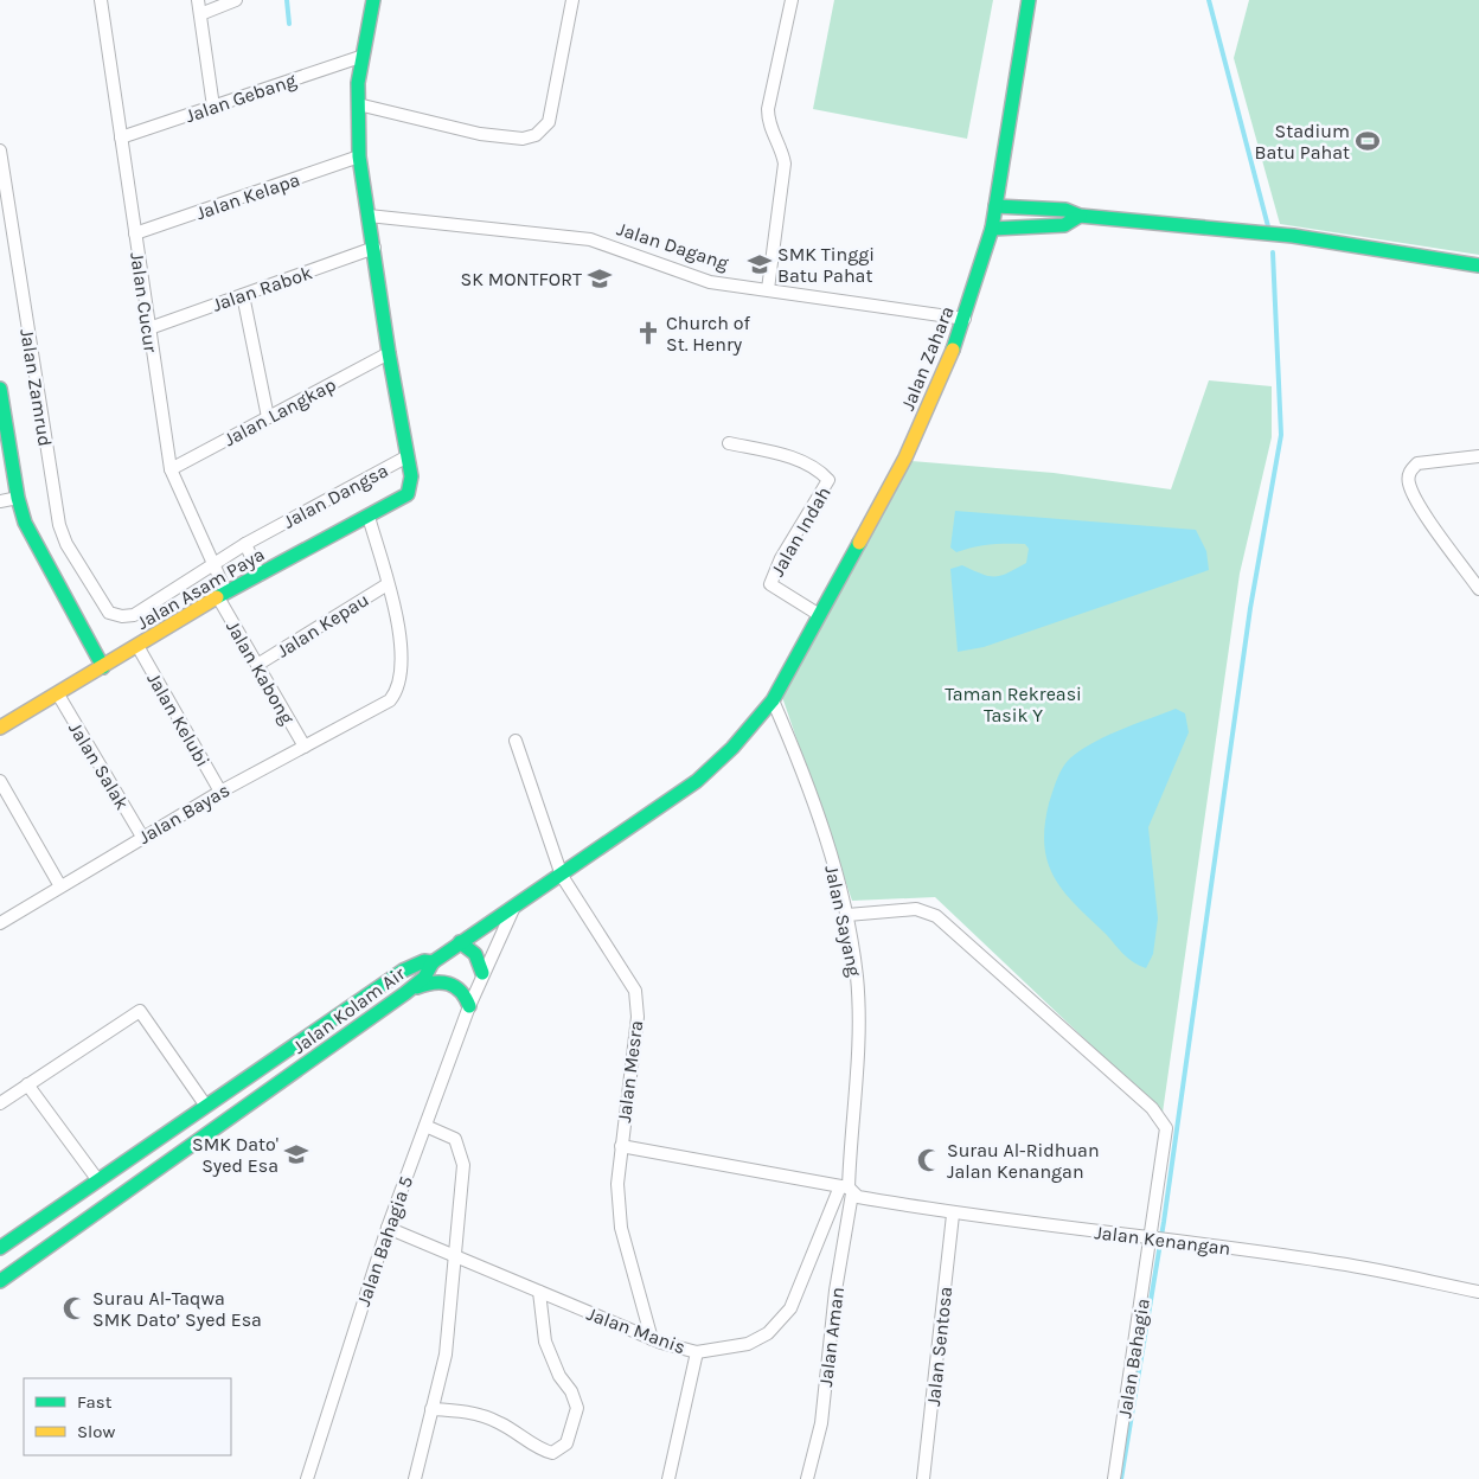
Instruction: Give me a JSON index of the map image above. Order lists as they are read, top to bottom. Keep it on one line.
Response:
{"streets":{"street":["Jalan Gebang","Jalan Kelapa","Jalan Dagang","Jalan Rabok","Jalan Cucur","Jalan Zahara","Jalan Zamrud","Jalan Langkap","Jalan Dangsa","Jalan Indah","Jalan Asam Paya","Jalan Kepau","Jalan Kabong","Jalan Kelubi","Jalan Salak","Jalan Bayas","Jalan Sayang","Jalan Kolam Air","Jalan Mesra","Jalan Kenangan","Jalan Bahagia 5","Jalan Manis","Jalan Aman","Jalan Sentosa","Jalan Bahagia"]},"crossings":[["Jalan Gebang","Jalan Cucur"],["Jalan Kelapa","Jalan Cucur"],["Jalan Dagang","Jalan Zahara"],["Jalan Rabok","Jalan Cucur"],["Jalan Cucur","Jalan Langkap"],["Jalan Cucur","Jalan Dangsa"],["Jalan Cucur","Jalan Asam Paya"],["Jalan Cucur","Jalan Kabong"],["Jalan Zahara","Jalan Indah"],["Jalan Zahara","Jalan Sayang"],["Jalan Zahara","Jalan Kolam Air"],["Jalan Zahara","Jalan Mesra"],["Jalan Zahara","Jalan Bahagia 5"],["Jalan Zamrud","Jalan Dangsa"],["Jalan Dangsa","Jalan Asam Paya"],["Jalan Asam Paya","Jalan Kabong"],["Jalan Asam Paya","Jalan Kelubi"],["Jalan Asam Paya","Jalan Salak"],["Jalan Asam Paya","Jalan Bayas"],["Jalan Kepau","Jalan Kabong"],["Jalan Kepau","Jalan Bayas"],["Jalan Kabong","Jalan Bayas"],["Jalan Kelubi","Jalan Bayas"],["Jalan Salak","Jalan Bayas"],["Jalan Sayang","Jalan Mesra"],["Jalan Sayang","Jalan Kenangan"],["Jalan Sayang","Jalan Manis"],["Jalan Sayang","Jalan Aman"],["Jalan Sayang","Jalan Bahagia"],["Jalan Mesra","Jalan Kenangan"],["Jalan Mesra","Jalan Manis"],["Jalan Mesra","Jalan Aman"],["Jalan Kenangan","Jalan Manis"],["Jalan Kenangan","Jalan Aman"],["Jalan Kenangan","Jalan Sentosa"],["Jalan Kenangan","Jalan Bahagia"],["Jalan Bahagia 5","Jalan Manis"],["Jalan Manis","Jalan Aman"]],"parks":["Taman Rekreasi Tasik Y"],"places":{"sports":["Stadium Batu Pahat"],"school or university":["SMK Tinggi Batu Pahat","SK MONTFORT","SMK Dato' Syed Esa"],"church":["Church of St. Henry"],"mosque":["Surau Al-Ridhuan Jalan Kenangan","Surau Al-Taqwa SMK Dato’ Syed Esa"]},"legend":["Fast","Slow"]}
